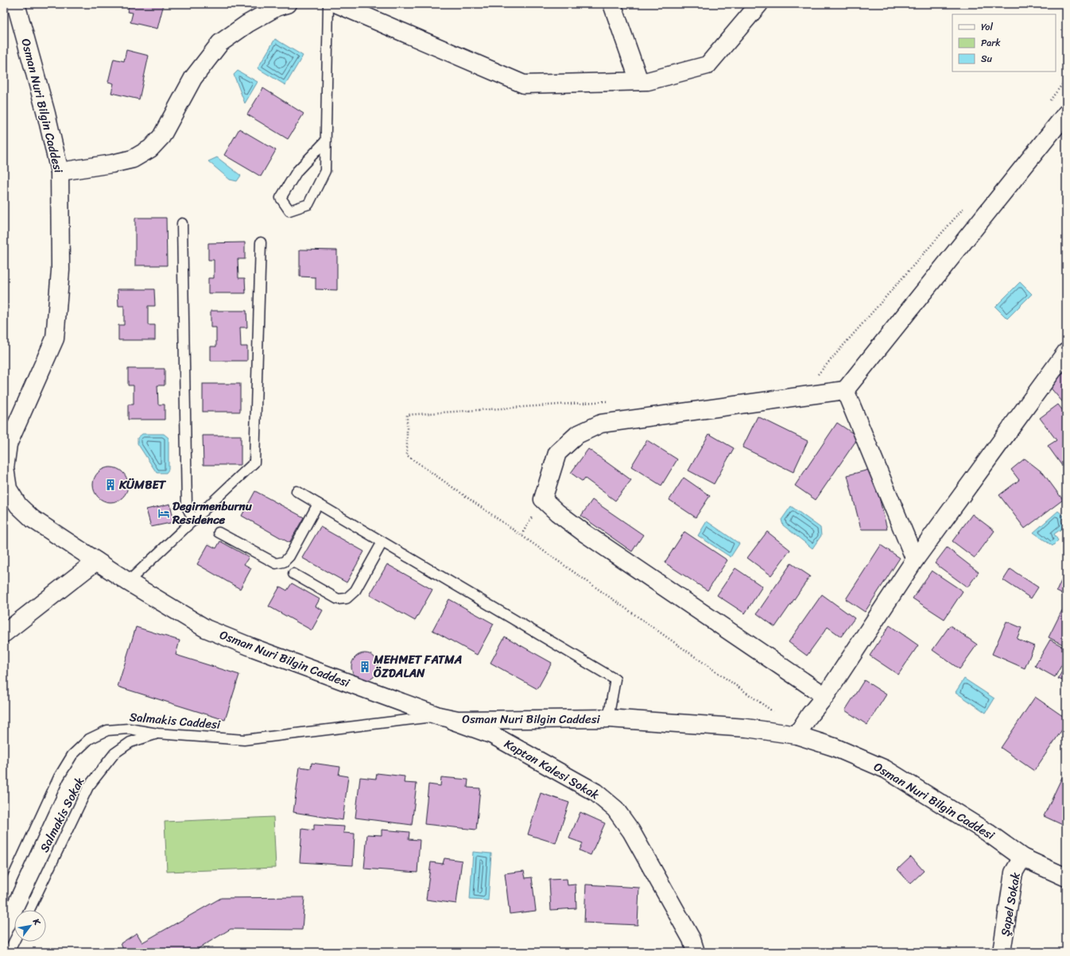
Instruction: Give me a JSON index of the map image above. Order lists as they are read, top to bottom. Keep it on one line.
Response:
{"streets":{"street":["Osman Nuri Bilgin Caddesi","Kaptan Kalesi Sokak","Şapel Sokak"],"lane":["Salmakis Caddesi","Salmakis Sokak"]},"crossings":[["Osman Nuri Bilgin Caddesi","Salmakis Caddesi"],["Osman Nuri Bilgin Caddesi","Kaptan Kalesi Sokak"],["Osman Nuri Bilgin Caddesi","Şapel Sokak"],["Salmakis Caddesi","Kaptan Kalesi Sokak"],["Salmakis Caddesi","Salmakis Sokak"]],"places":{"building":["KÜMBET","MEHMET FATMA ÖZDALAN"],"hotel":["Degirmenburnu Residence"]},"legend":["Yol","Park","Su"],"north":"top right"}
